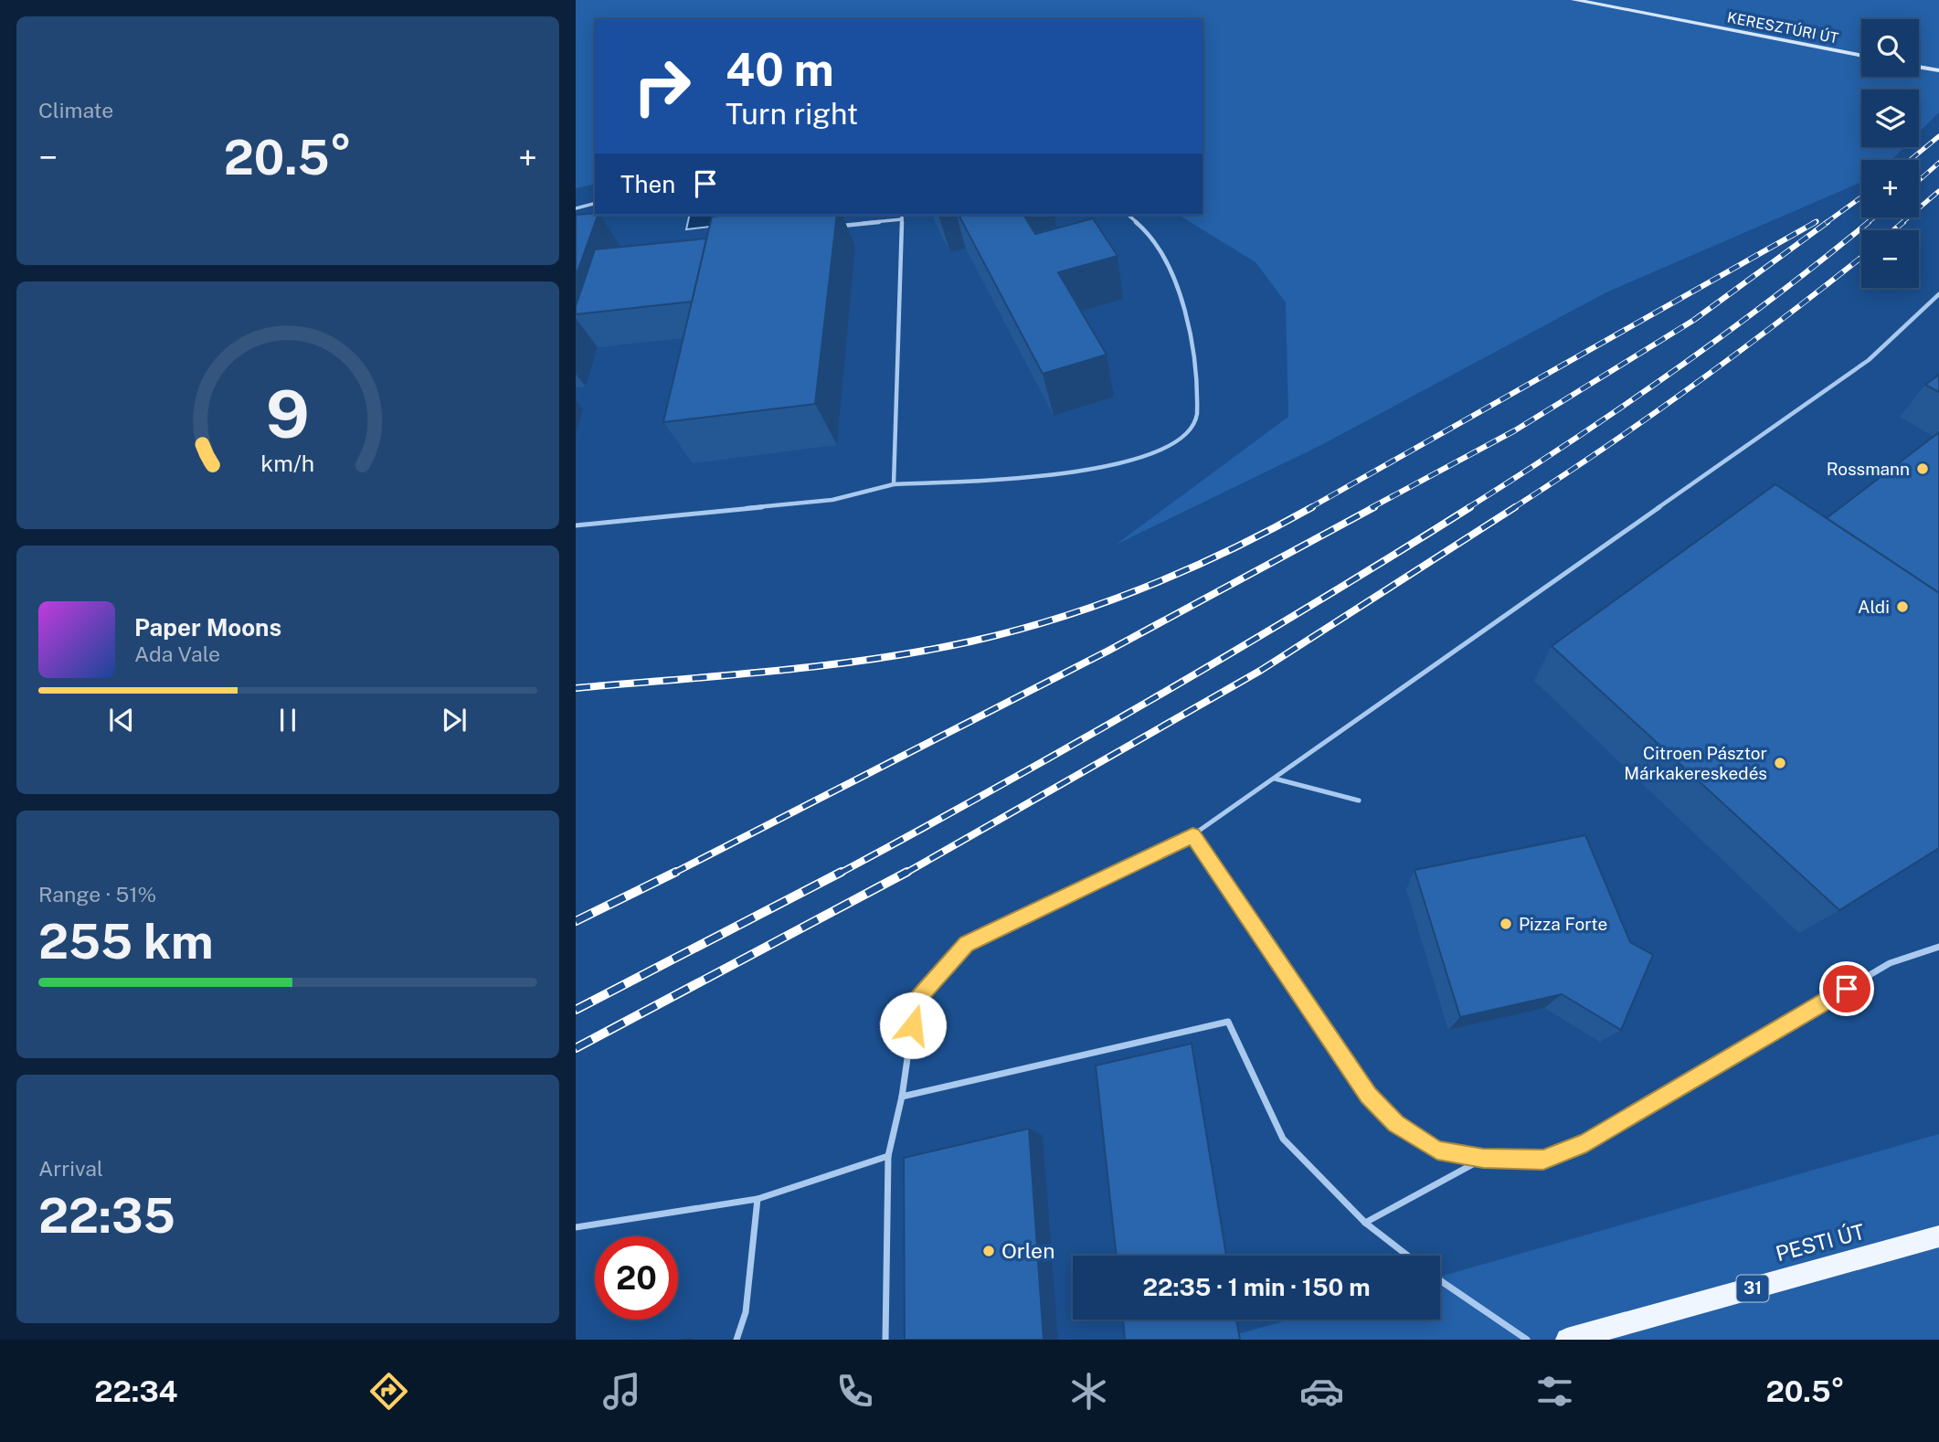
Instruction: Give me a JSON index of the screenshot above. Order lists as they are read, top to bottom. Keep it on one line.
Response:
{"streets":{"main road":["KERESZTÚRI ÚT","PESTI ÚT","31"]},"places":["Rossmann","Aldi","Citroen Pásztor Márkakereskedés","Pizza Forte","Orlen"],"page":{"tile":["Climate",["Range · 51%","255 km"],["Arrival","22:35"]],"map_buttons":["+","−"],"turn":["40 m","Turn right"],"heat":["−","20.5°","+"],"then":"Then","song":["Paper Moons","Ada Vale"],"limit":"20","trip":"22:35 · 1 min · 150 m","tabs":["22:34","20.5°"],"gauge":["9","km/h"]}}
